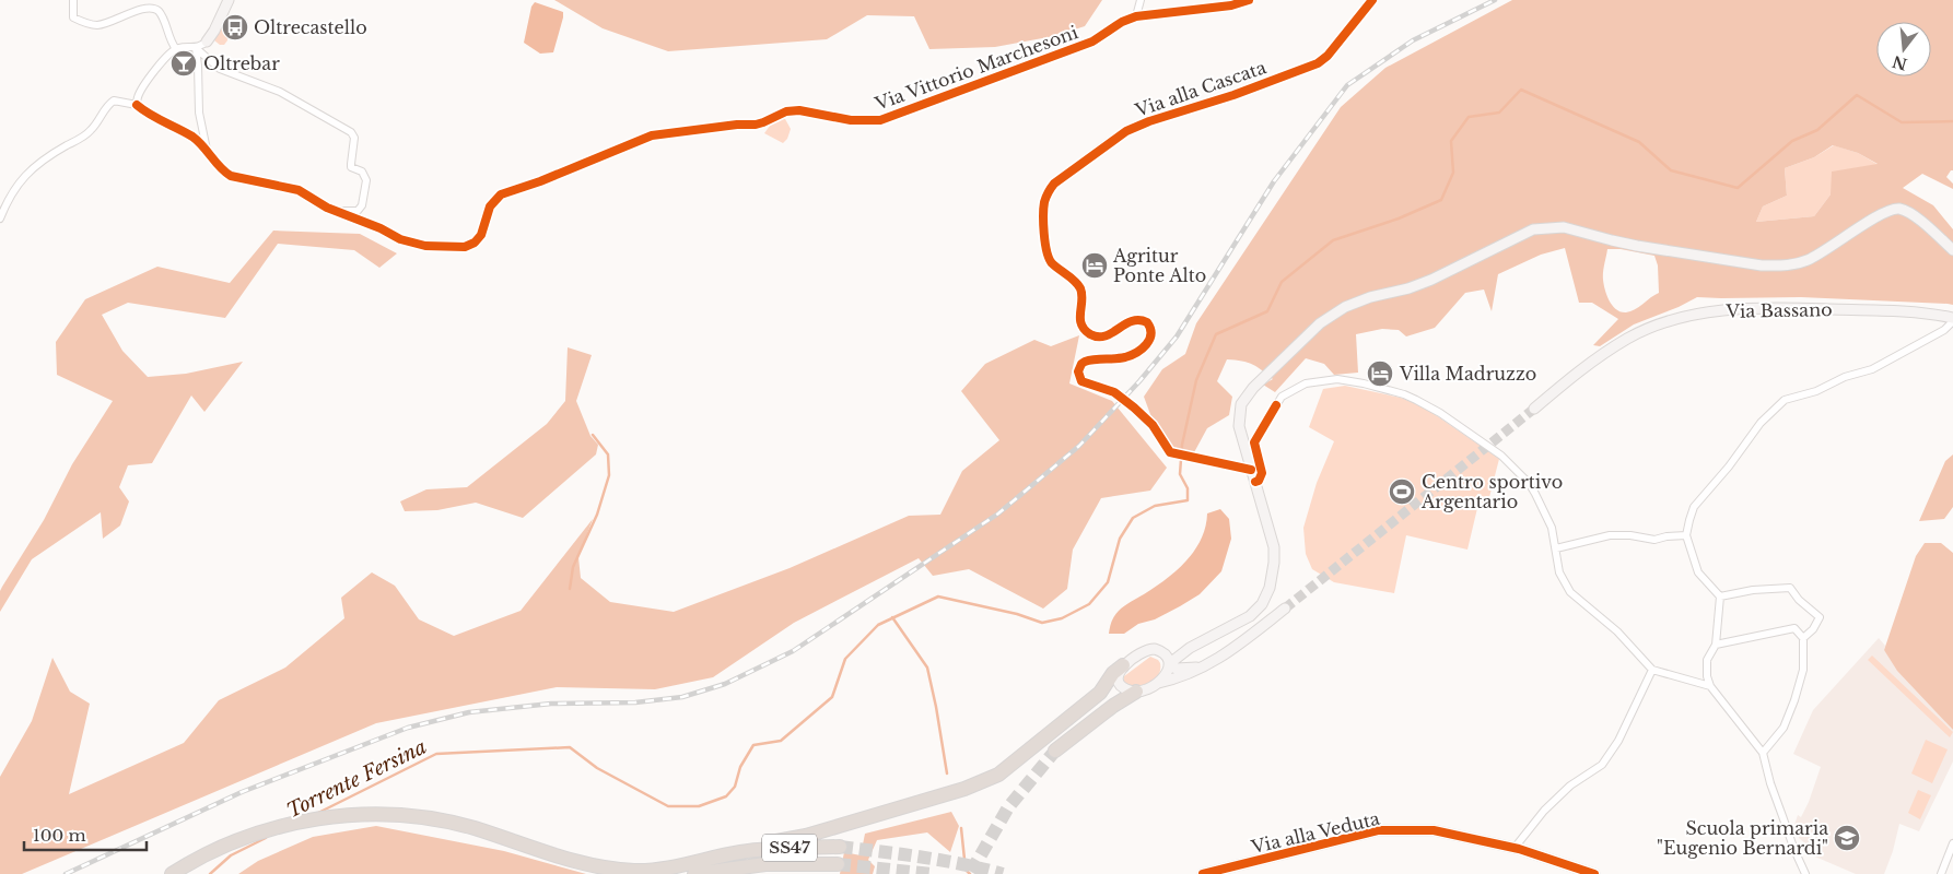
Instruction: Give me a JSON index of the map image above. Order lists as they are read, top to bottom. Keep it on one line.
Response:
{"streets":{"highway":["SS47"],"main road":["Via Bassano","Via alla Veduta"],"street":["Via Vittorio Marchesoni","Via alla Cascata"]},"water":["Torrente Fersina"],"places":{"bus stop":["Oltrecastello"],"bar":["Oltrebar"],"hotel":["Agritur Ponte Alto","Villa Madruzzo"],"sports":["Centro sportivo Argentario"],"school or university":["Scuola primaria \"Eugenio Bernardi\""]},"scale_bar":"100 m","north":"bottom"}
